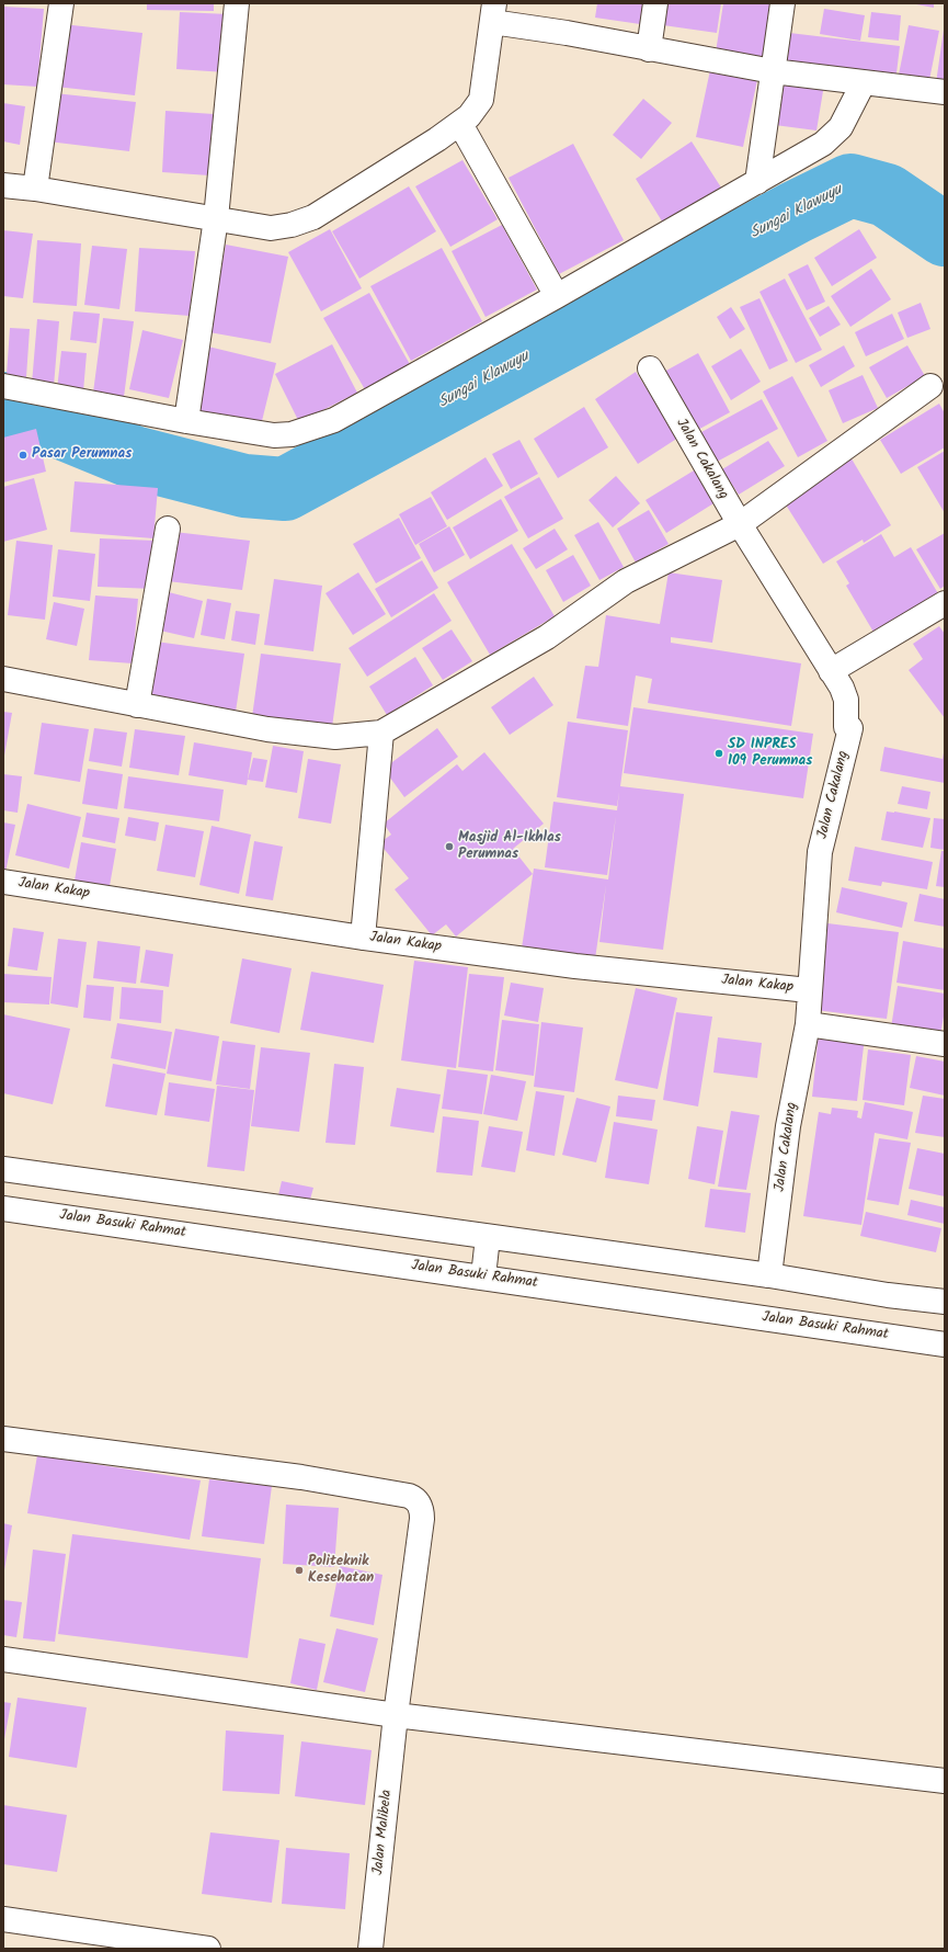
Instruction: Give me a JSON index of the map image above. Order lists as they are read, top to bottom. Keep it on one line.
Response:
{"streets":{"main road":["Jalan Cakalang","Jalan Kakap","Jalan Basuki Rahmat","Jalan Malibela"]},"crossings":[["Jalan Cakalang","Jalan Kakap"]],"water":["Sungai Klawuyu"],"places":["Pasar Perumnas","SD INPRES 109 Perumnas","Masjid Al-Ikhlas Perumnas","Politeknik Kesehatan"]}
